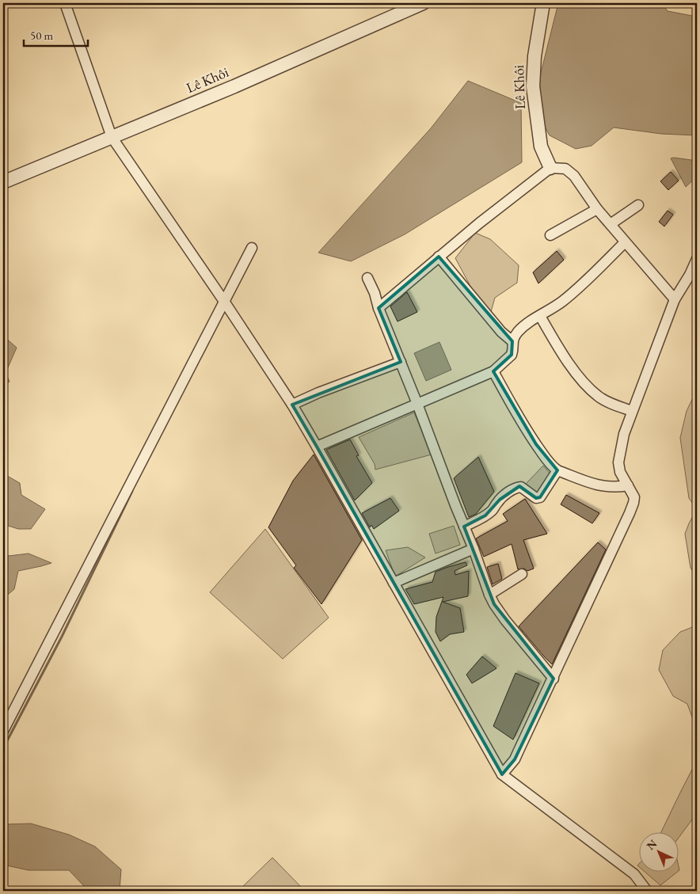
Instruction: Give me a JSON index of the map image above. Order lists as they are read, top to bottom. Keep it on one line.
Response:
{"streets":{"street":["Lê Khôi"]},"scale_bar":"50 m","north":"top left"}
